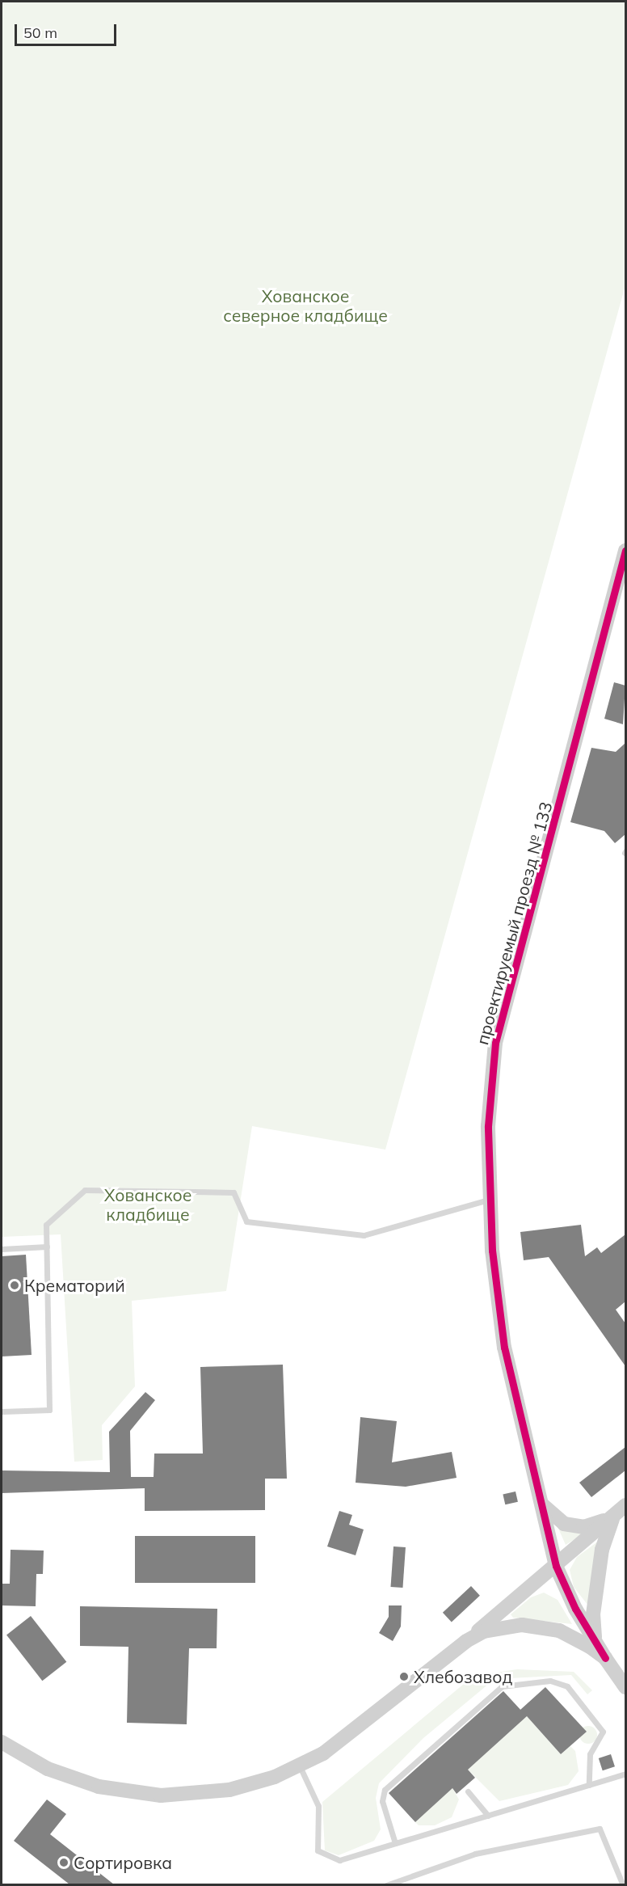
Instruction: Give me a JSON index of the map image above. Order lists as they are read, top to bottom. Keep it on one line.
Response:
{"streets":{"street":["проектируемый проезд № 133"]},"parks":["Хованское северное кладбище","Хованское кладбище"],"places":["Крематорий","Хлебозавод","Сортировка"],"scale_bar":"50 m"}
